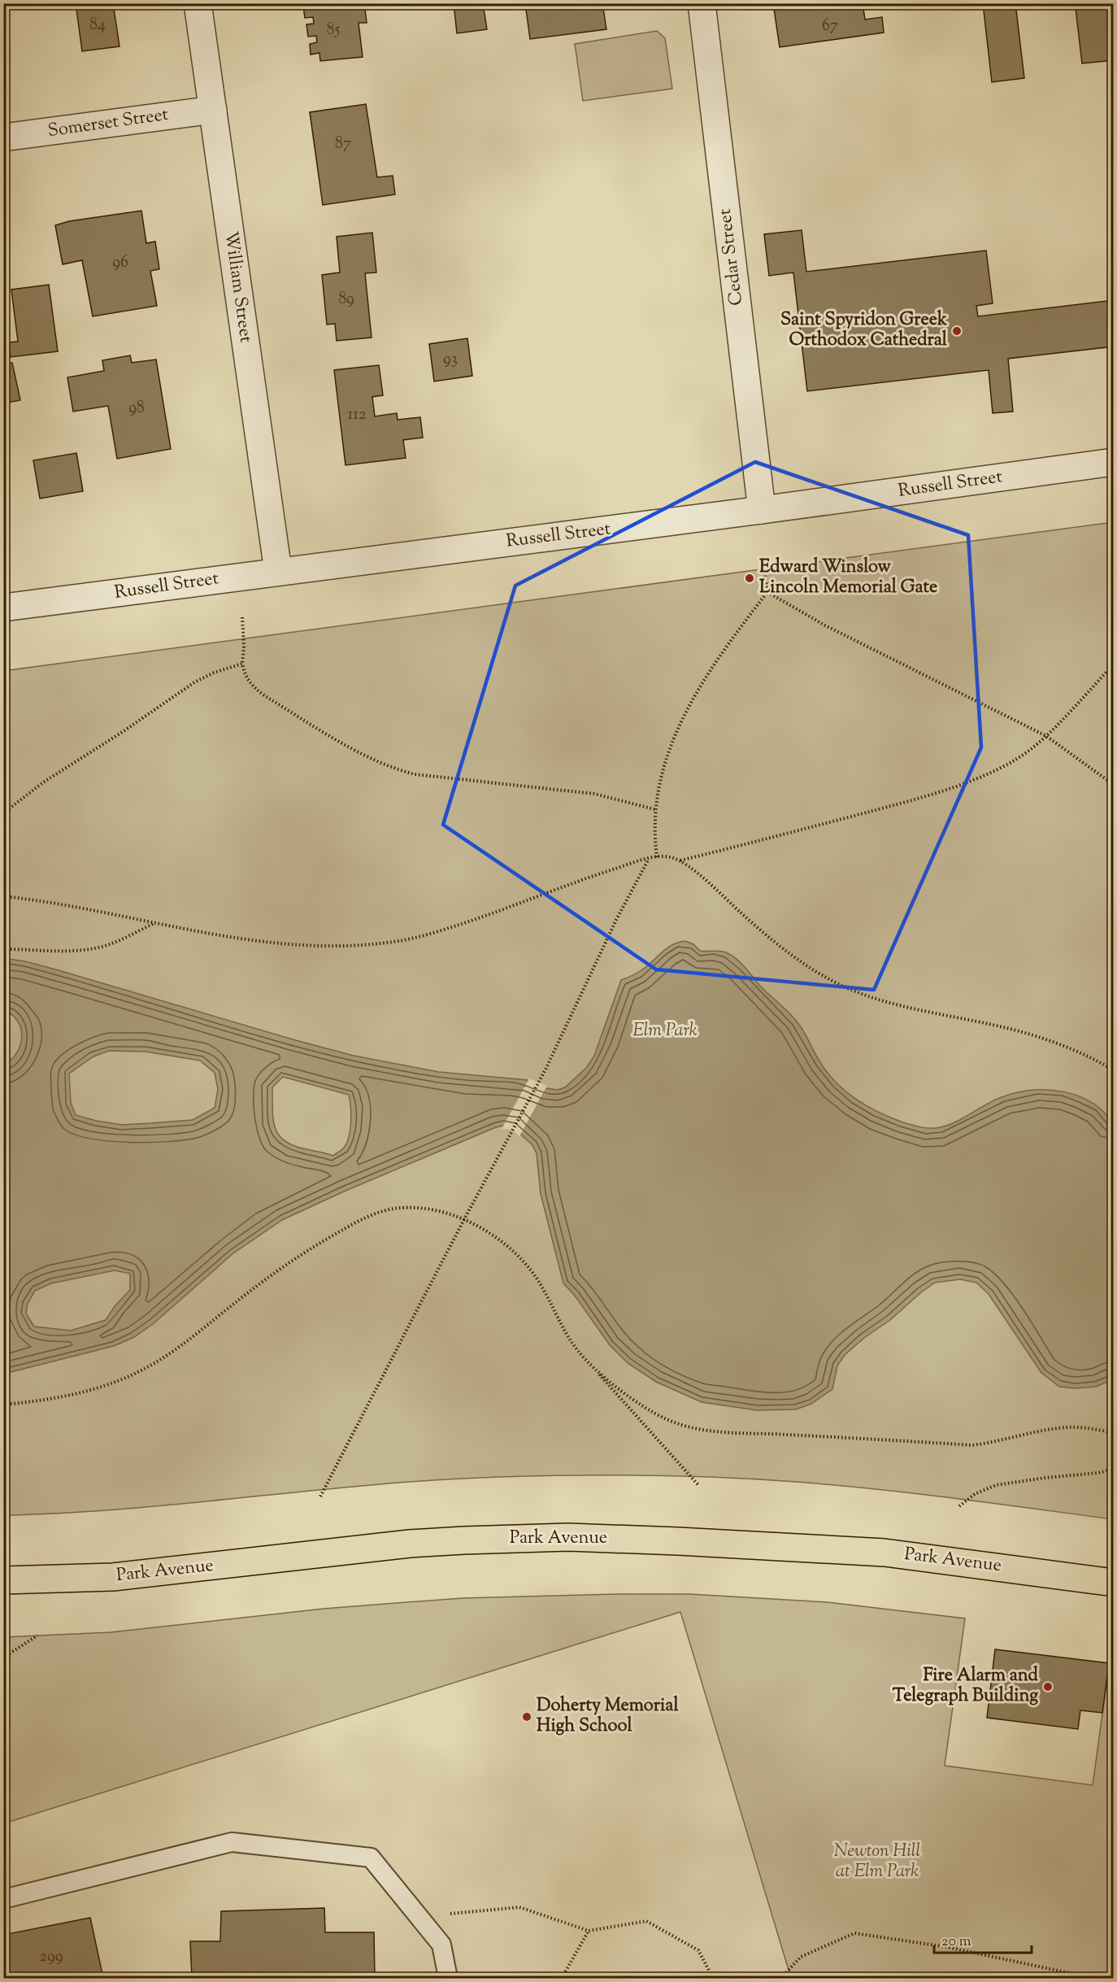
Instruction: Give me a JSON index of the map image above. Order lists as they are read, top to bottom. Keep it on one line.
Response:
{"streets":{"highway":["Park Avenue"],"street":["Somerset Street","Cedar Street","William Street","Russell Street"]},"crossings":[["Somerset Street","William Street"],["Cedar Street","Russell Street"],["William Street","Russell Street"]],"parks":["Elm Park","Newton Hill at Elm Park"],"places":["Saint Spyridon Greek Orthodox Cathedral","Edward Winslow Lincoln Memorial Gate","Fire Alarm and Telegraph Building","Doherty Memorial High School"],"house_numbers":["84","67","85","87","96","89","93","98","112","299"],"scale_bar":"20 m"}
